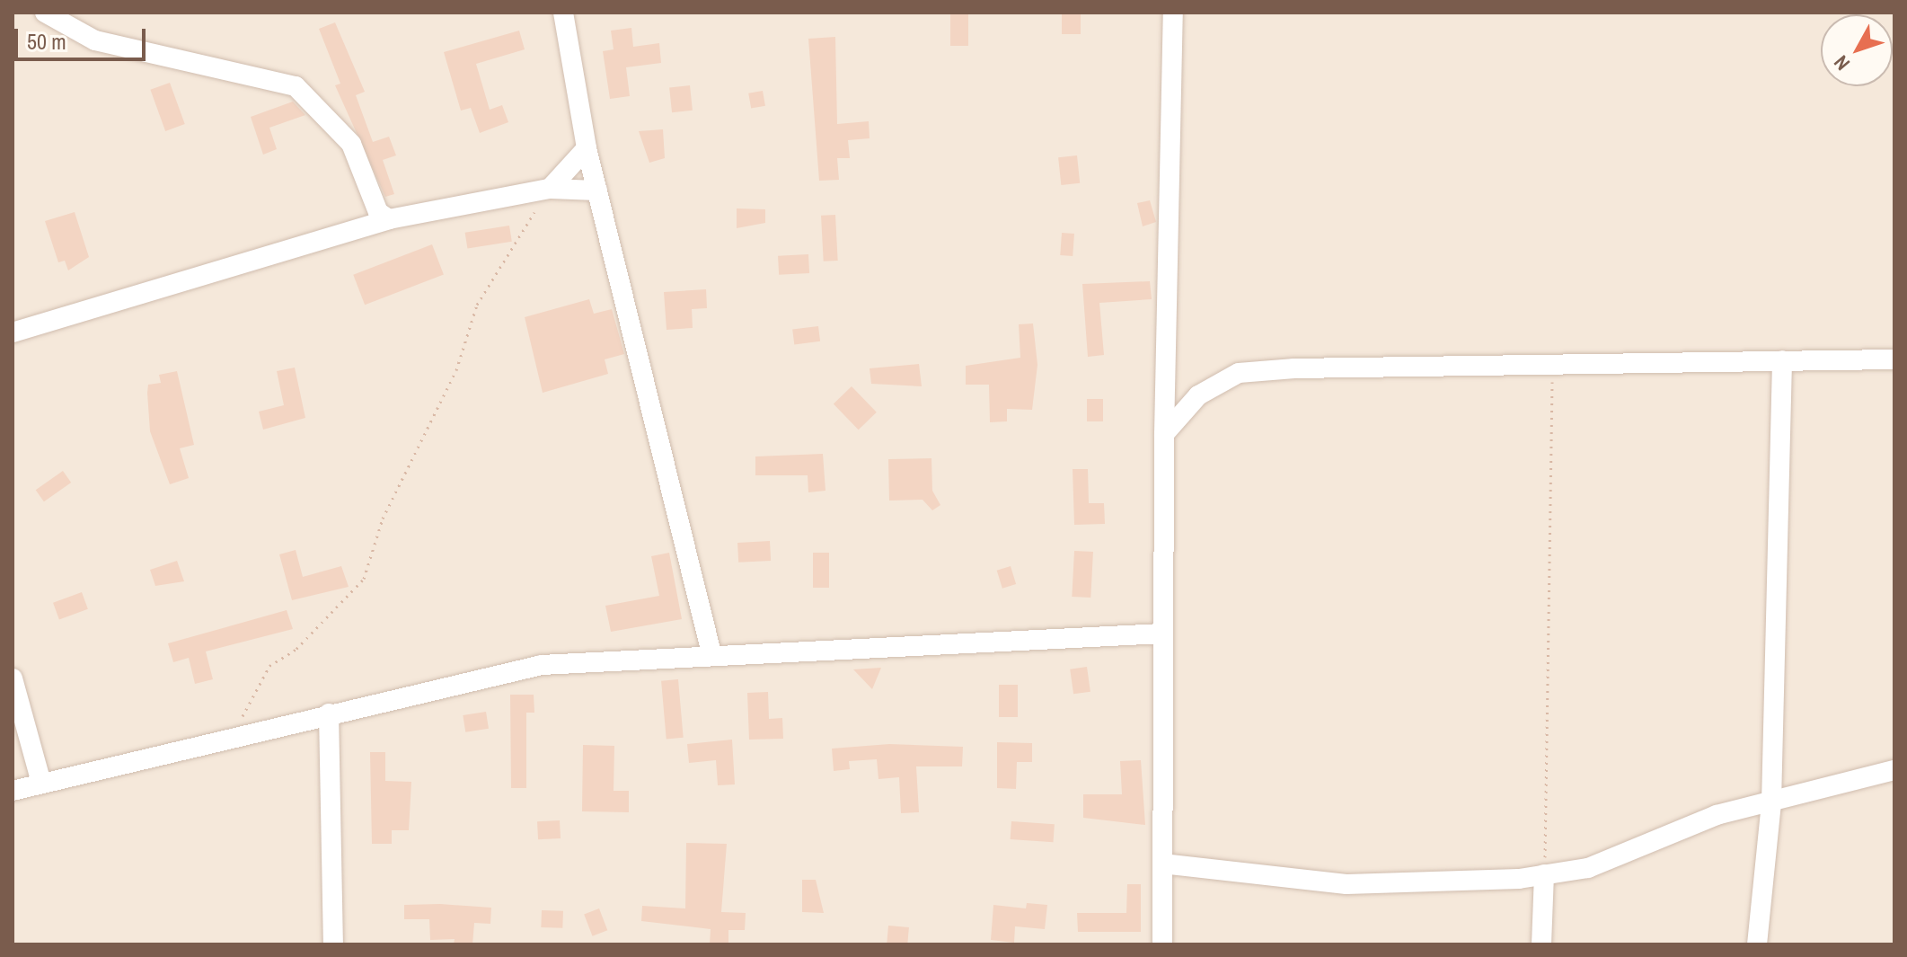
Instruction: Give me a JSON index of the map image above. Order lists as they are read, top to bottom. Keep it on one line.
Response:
{"scale_bar":"50 m","north":"bottom left"}
